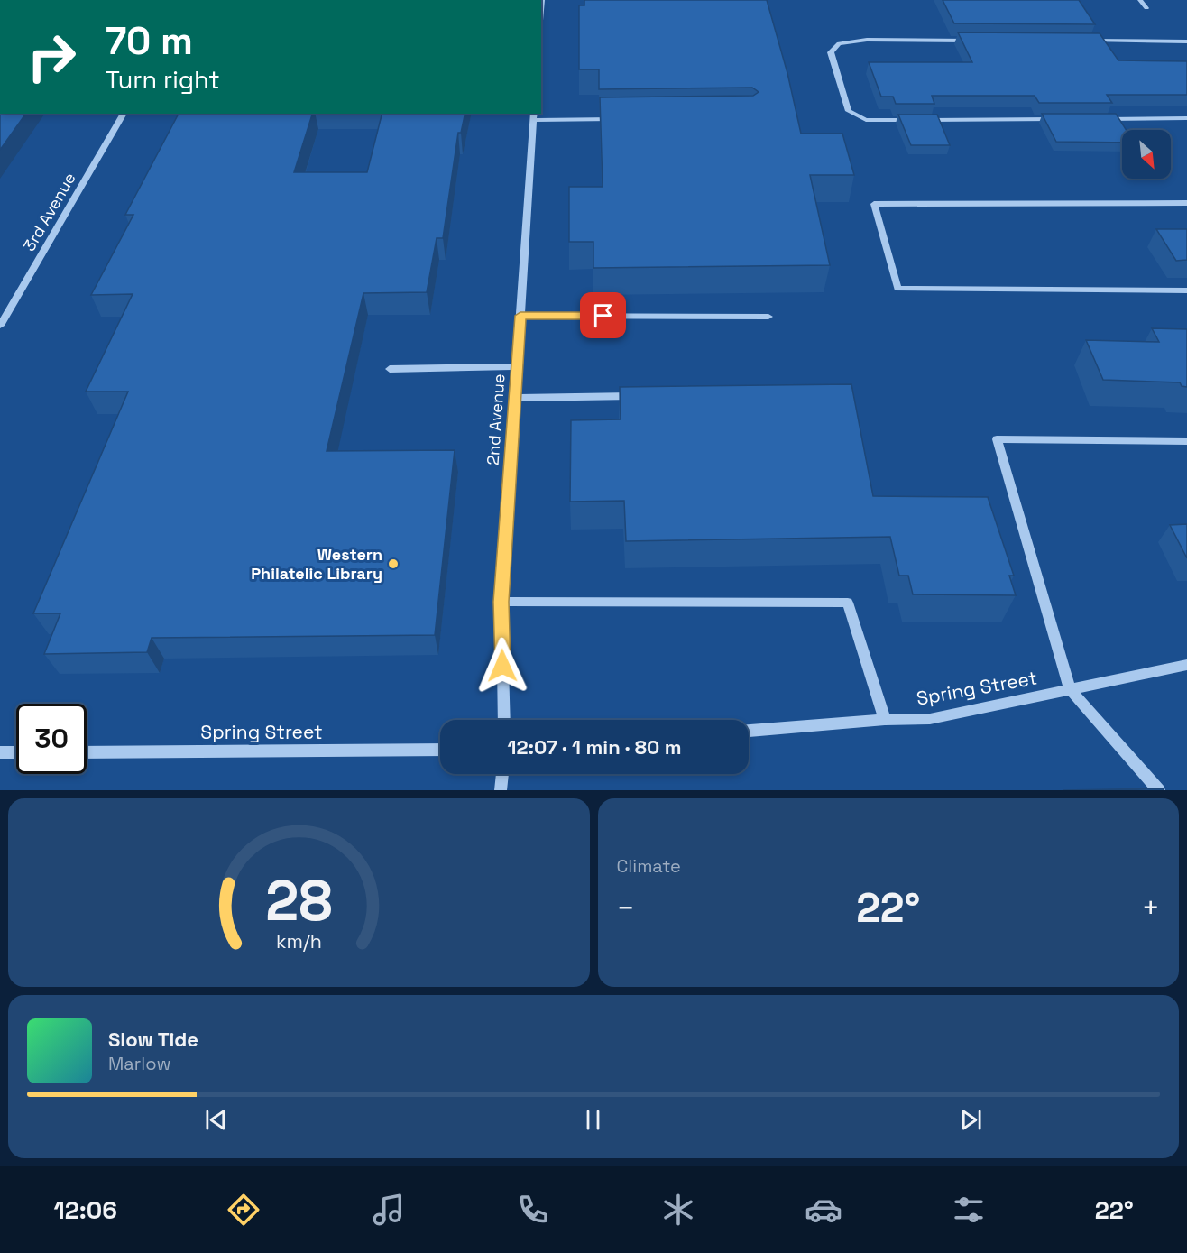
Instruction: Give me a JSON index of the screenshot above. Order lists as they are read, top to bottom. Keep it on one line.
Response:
{"streets":{"street":["3rd Avenue","2nd Avenue","Spring Street"]},"places":["Western Philatelic Library"],"north":"bottom right","page":{"turn":["70 m","Turn right"],"limit":"30","trip":"12:07 · 1 min · 80 m","tile":"Climate","heat":["−","22°","+"],"song":["Slow Tide","Marlow"],"tabs":["12:06","22°"],"gauge":["28","km/h"]}}
